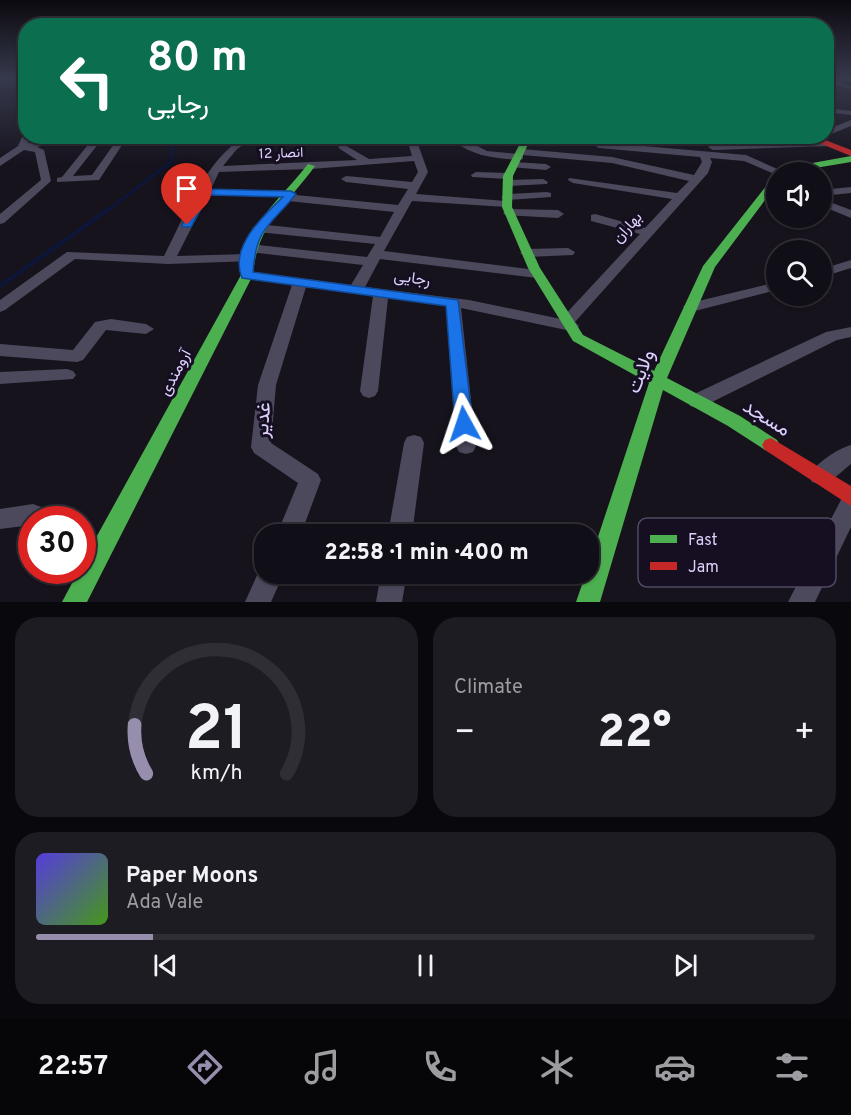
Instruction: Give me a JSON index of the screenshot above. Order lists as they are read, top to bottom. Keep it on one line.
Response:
{"streets":{"street":["انصار 12","بهاران","رجایی","ولایت","آرومندی","مسجد","غدیر"]},"crossings":[["انصار 12","آرومندی"],["بهاران","رجایی"],["بهاران","مسجد"],["رجایی","آرومندی"],["رجایی","مسجد"],["رجایی","غدیر"],["ولایت","مسجد"]],"legend":["Fast","Jam"],"page":{"turn":["80 m","رجایی"],"limit":"30","trip":"22:58 · 1 min · 400 m","tile":"Climate","heat":["−","22°","+"],"song":["Paper Moons","Ada Vale"],"tabs":"22:57","gauge":["21","km/h"]}}
